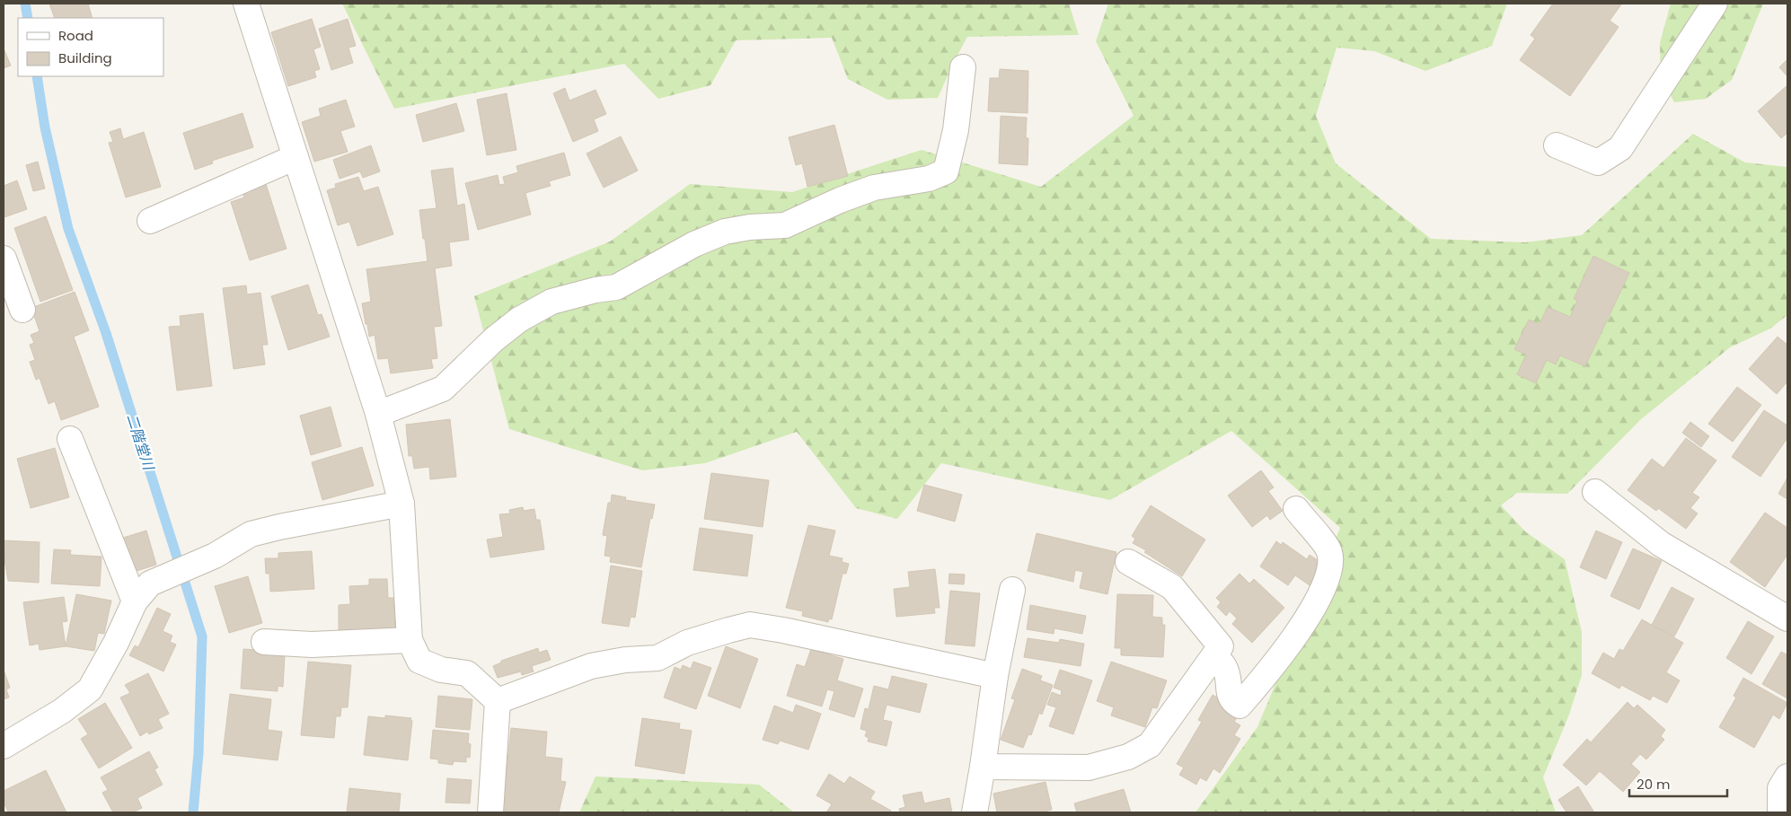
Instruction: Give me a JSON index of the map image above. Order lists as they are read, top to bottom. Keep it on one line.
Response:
{"water":["二階堂川"],"legend":["Road","Building"],"scale_bar":"20 m"}
